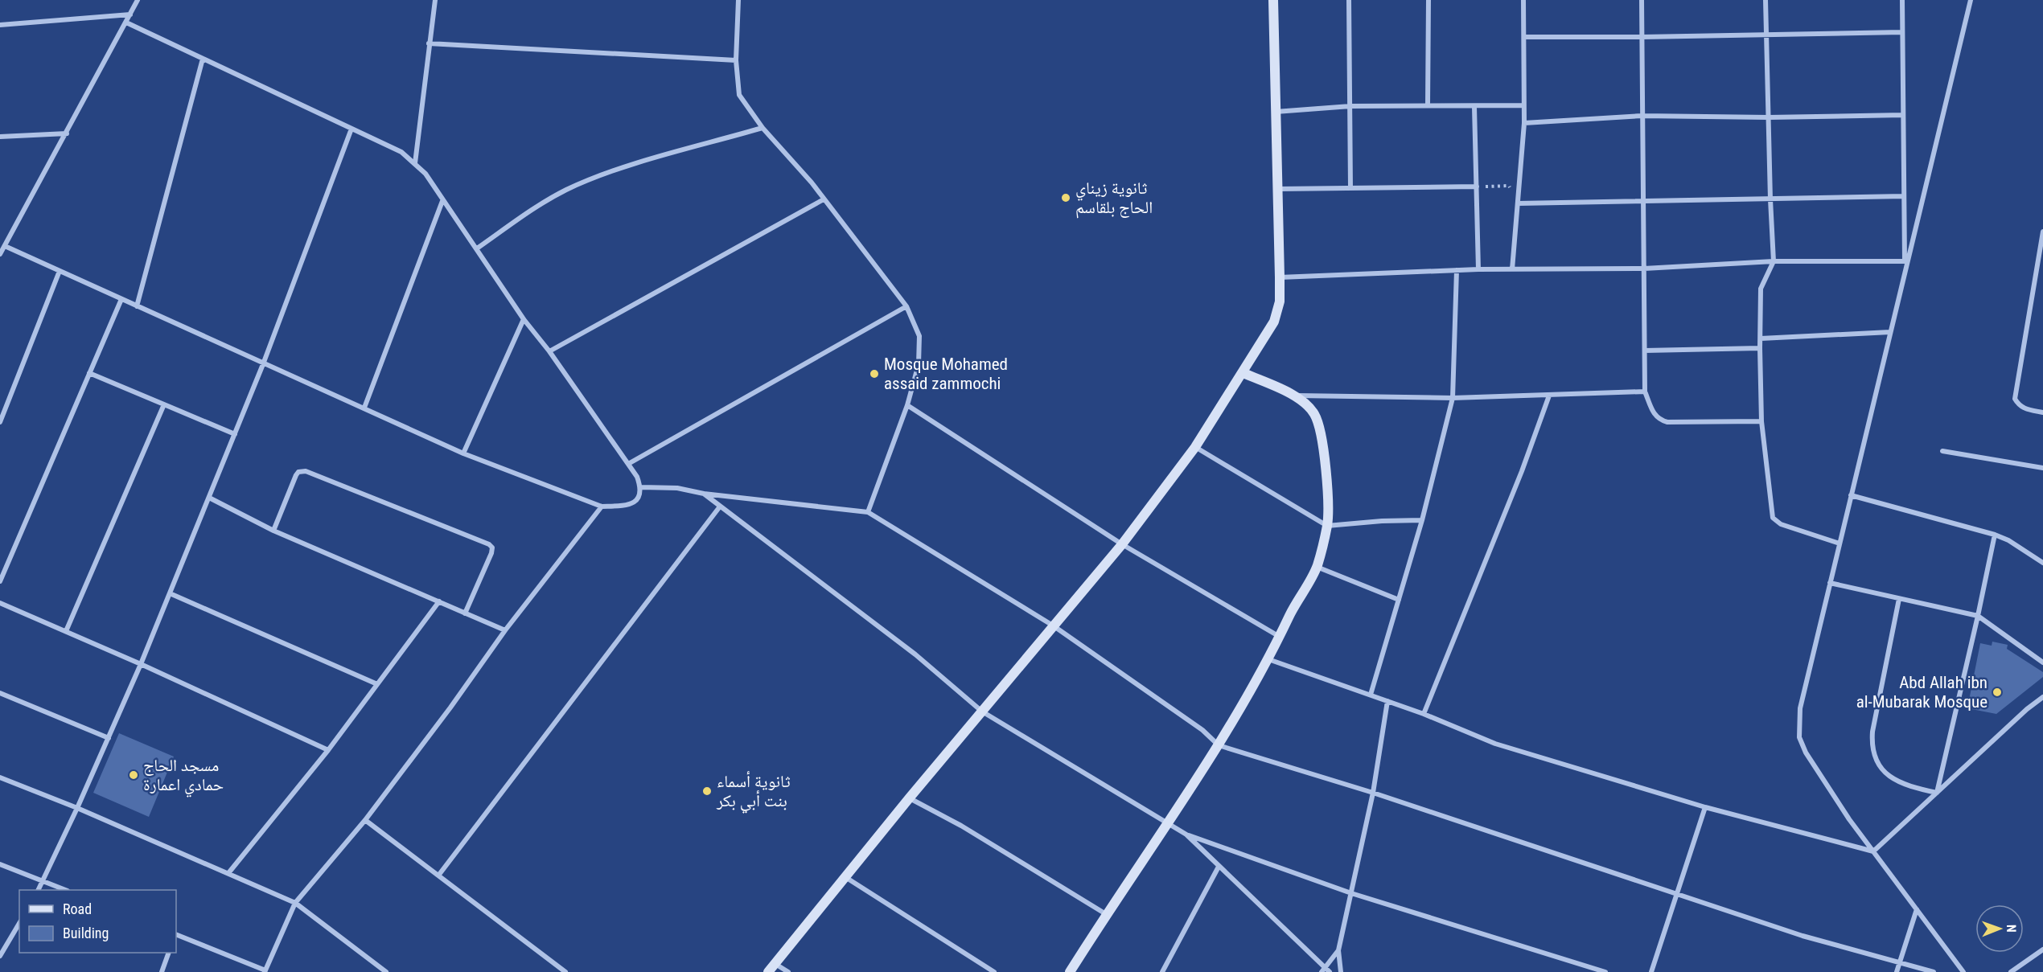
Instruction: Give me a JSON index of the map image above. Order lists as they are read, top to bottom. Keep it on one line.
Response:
{"places":["ثانوية زيناي الحاج بلقاسم","Mosque Mohamed assaid zammochi","Abd Allah ibn al-Mubarak Mosque","مسجد الحاج حمادي اعمارة","ثانوية أسماء بنت أبي بكر"],"legend":["Road","Building"],"north":"right"}
